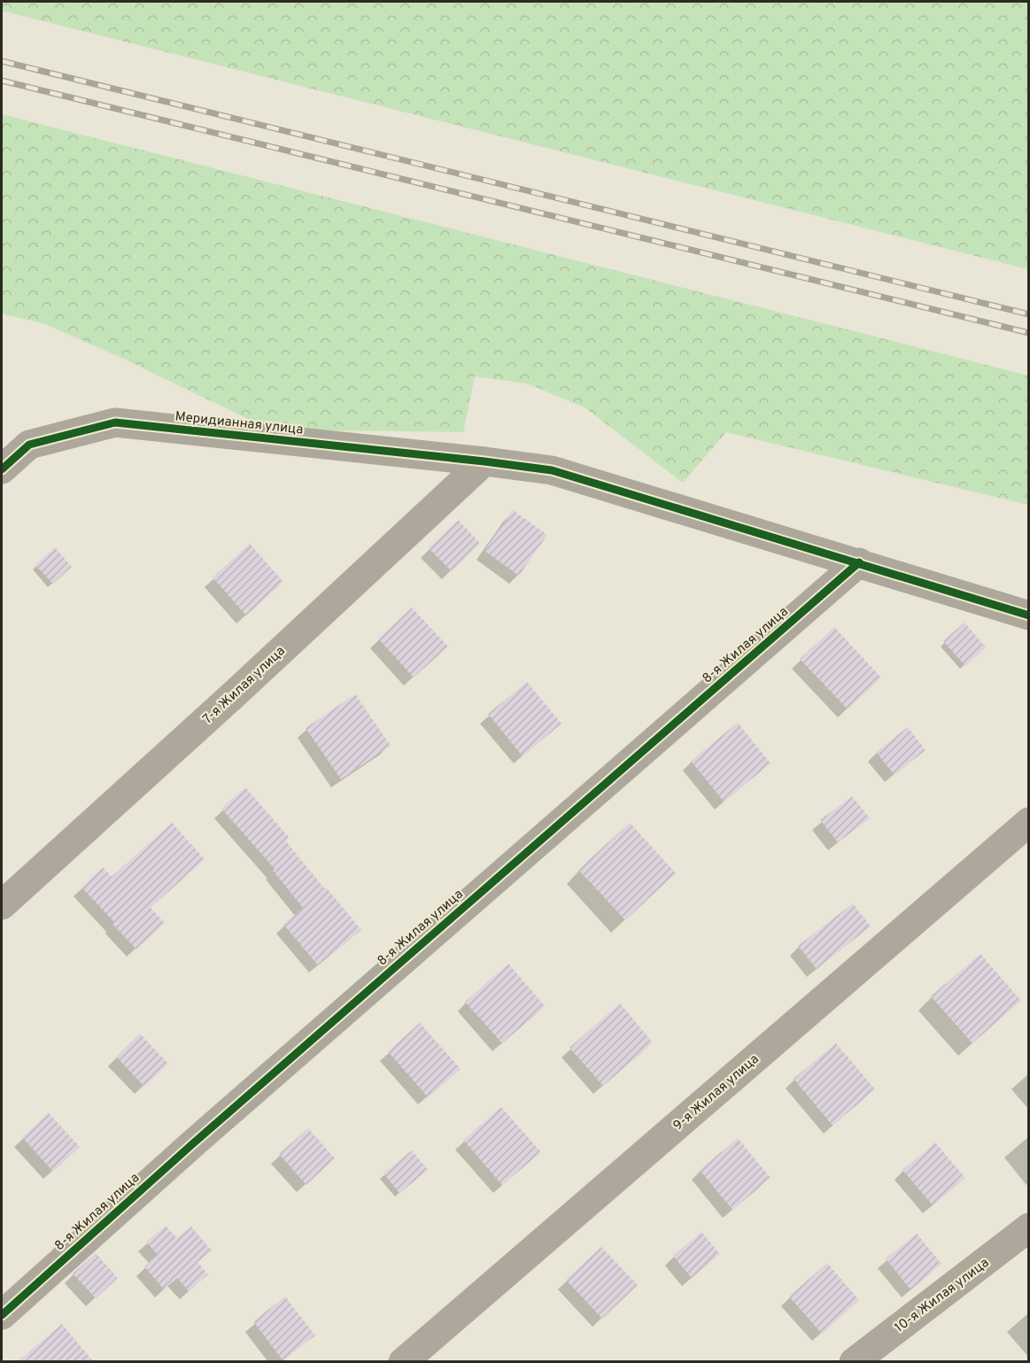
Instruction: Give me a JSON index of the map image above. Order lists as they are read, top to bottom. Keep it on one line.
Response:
{"streets":{"street":["Меридианная улица","8-я Жилая улица","7-я Жилая улица","9-я Жилая улица","10-я Жилая улица"]},"crossings":[["Меридианная улица","8-я Жилая улица"],["Меридианная улица","7-я Жилая улица"]]}
